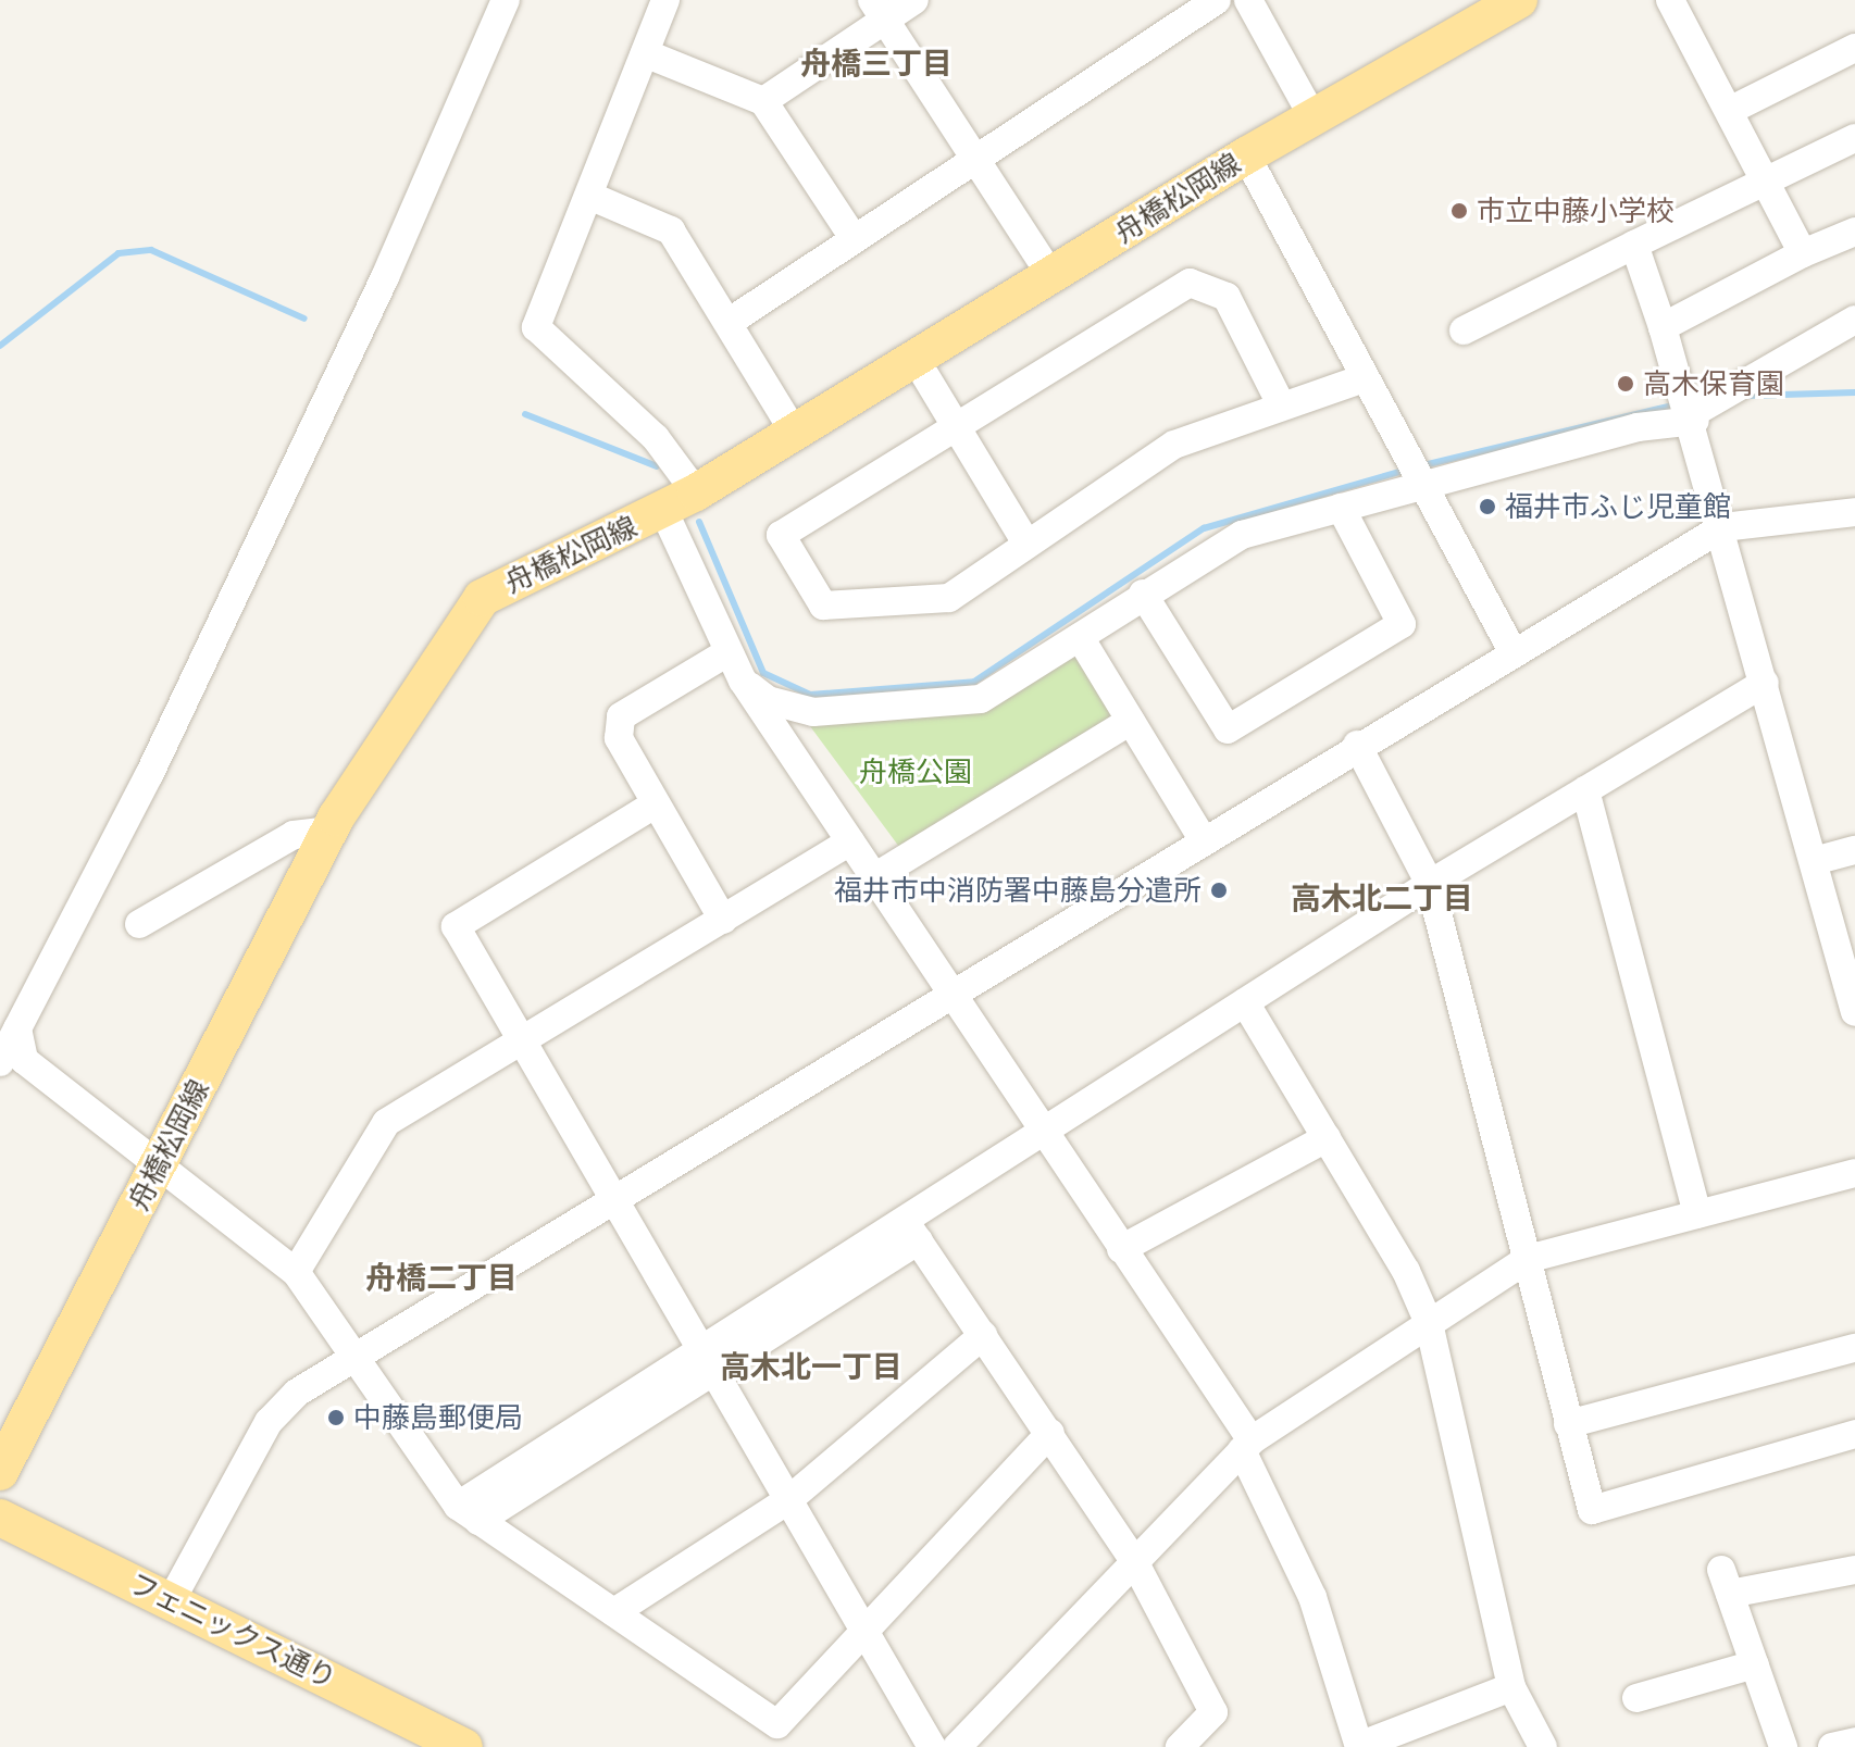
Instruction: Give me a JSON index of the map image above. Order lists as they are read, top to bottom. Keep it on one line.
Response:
{"streets":{"main road":["舟橋松岡線","フェニックス通り"]},"districts":["舟橋三丁目","高木北二丁目","舟橋二丁目","高木北一丁目"],"parks":["舟橋公園"],"places":["市立中藤小学校","高木保育園","福井市ふじ児童館","福井市中消防署中藤島分遣所","中藤島郵便局"]}
